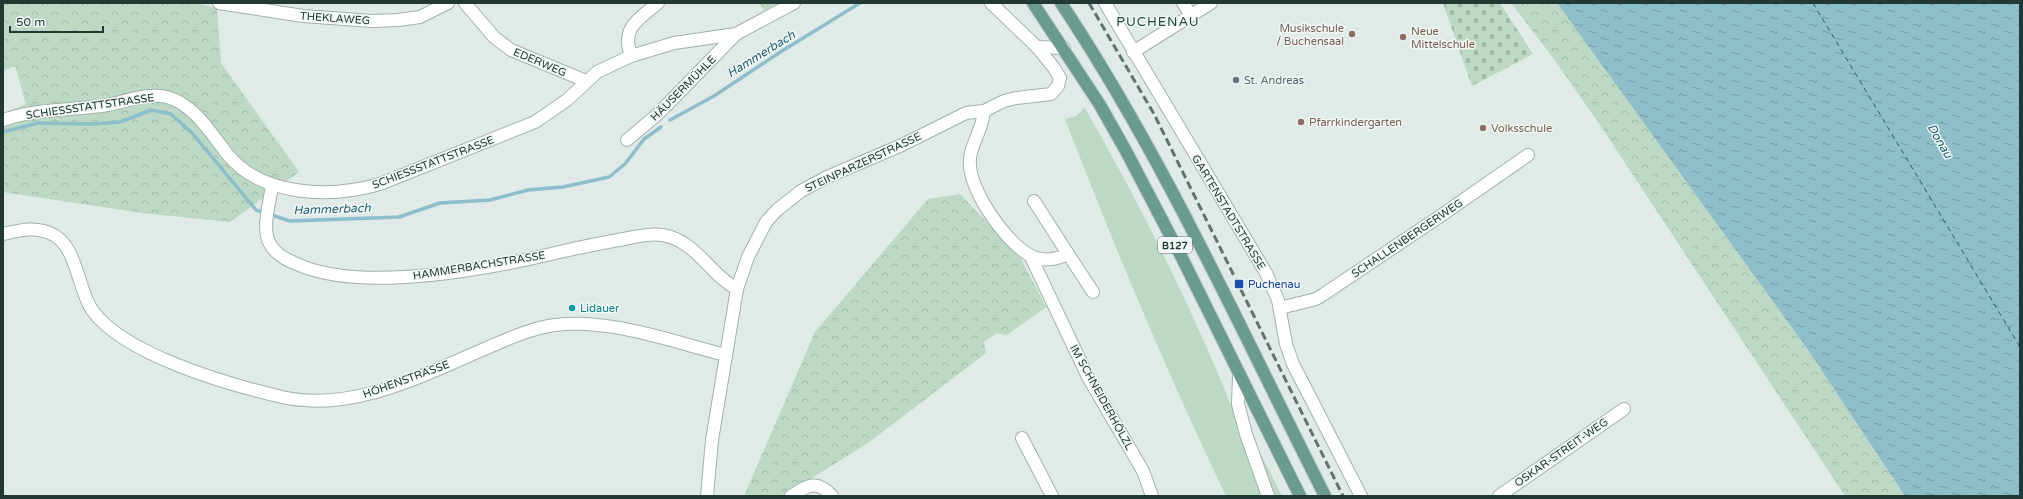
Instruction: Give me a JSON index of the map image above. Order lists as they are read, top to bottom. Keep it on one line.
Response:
{"streets":{"main road":["B127"],"street":["THEKLAWEG","EDERWEG","HÄUSERMÜHLE","SCHIESSSTATTSTRASSE","STEINPARZERSTRASSE","GARTENSTADTSTRASSE","SCHALLENBERGERWEG","HAMMERBACHSTRASSE","HÖHENSTRASSE","IM SCHNEIDERHÖLZL","OSKAR-STREIT-WEG"]},"crossings":[["EDERWEG","SCHIESSSTATTSTRASSE"],["HÄUSERMÜHLE","SCHIESSSTATTSTRASSE"],["SCHIESSSTATTSTRASSE","HAMMERBACHSTRASSE"],["STEINPARZERSTRASSE","HAMMERBACHSTRASSE"],["STEINPARZERSTRASSE","HÖHENSTRASSE"],["STEINPARZERSTRASSE","IM SCHNEIDERHÖLZL"],["GARTENSTADTSTRASSE","SCHALLENBERGERWEG"]],"districts":["PUCHENAU"],"water":["Hammerbach","Donau"],"places":{"other":["Musikschule / Buchensaal","Neue Mittelschule","St. Andreas","Pfarrkindergarten","Volksschule","Lidauer"],"transit":["Puchenau"]},"scale_bar":"50 m"}
